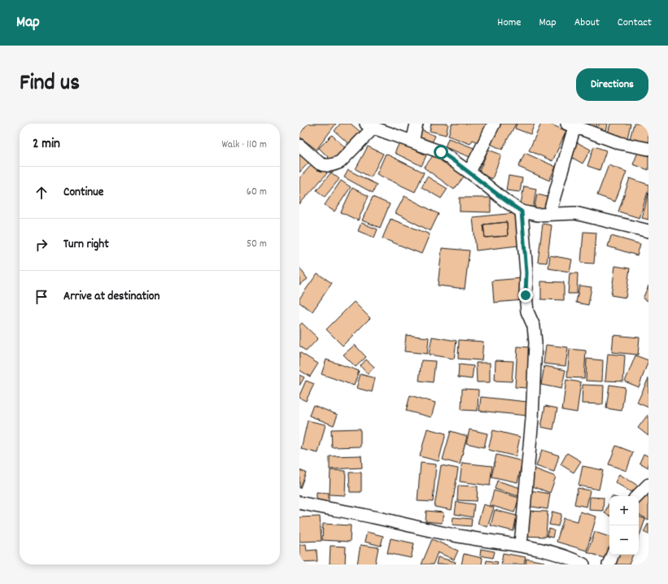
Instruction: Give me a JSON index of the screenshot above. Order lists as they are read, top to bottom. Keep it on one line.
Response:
{"page":{"header":"Map","nav":["Home","Map","About","Contact"],"title":"Find us","buttons":"Directions","heading":["2 min","Walk · 110 m"],"list":[["Continue","60 m"],["Turn right","50 m"],"Arrive at destination"],"map_buttons":["+","−"]}}
